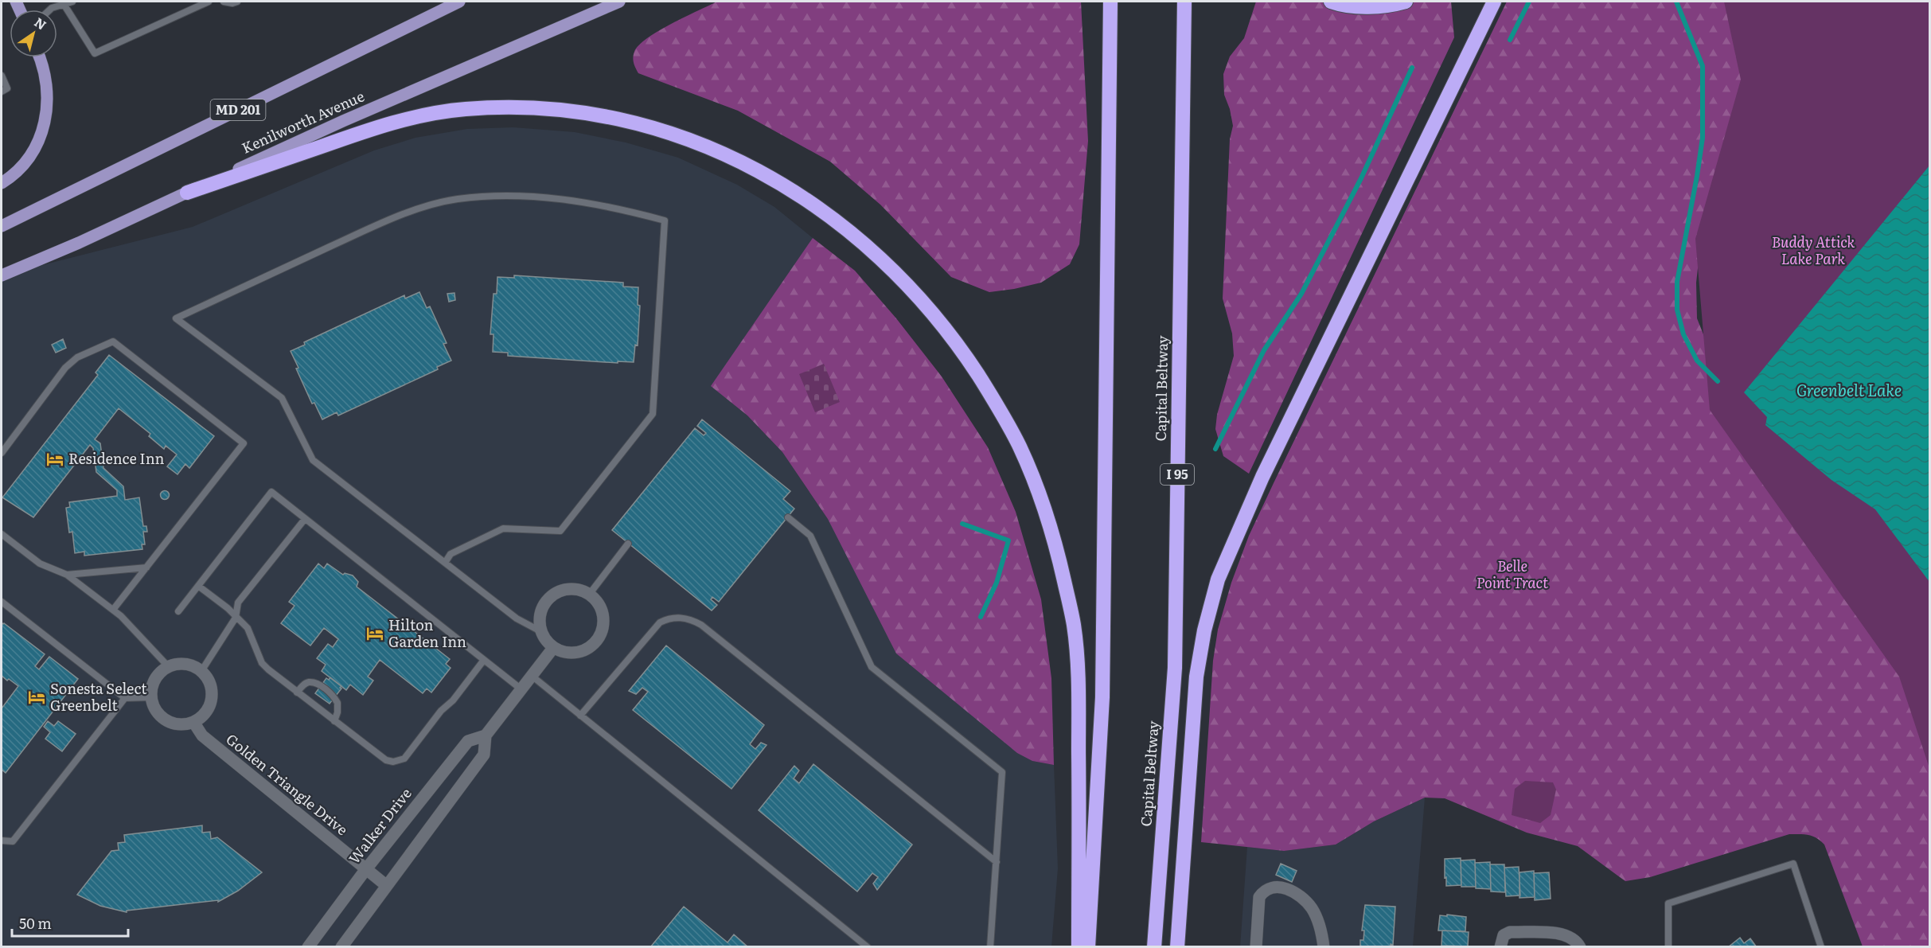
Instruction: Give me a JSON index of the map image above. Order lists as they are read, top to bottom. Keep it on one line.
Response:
{"streets":{"highway":["Capital Beltway","I 95"],"main road":["MD 201","Kenilworth Avenue"],"street":["Golden Triangle Drive","Walker Drive"]},"crossings":[["Golden Triangle Drive","Walker Drive"]],"water":["Greenbelt Lake"],"parks":["Buddy Attick Lake Park","Belle Point Tract"],"places":{"hotel":["Residence Inn","Hilton Garden Inn","Sonesta Select Greenbelt"]},"scale_bar":"50 m","north":"top right"}
